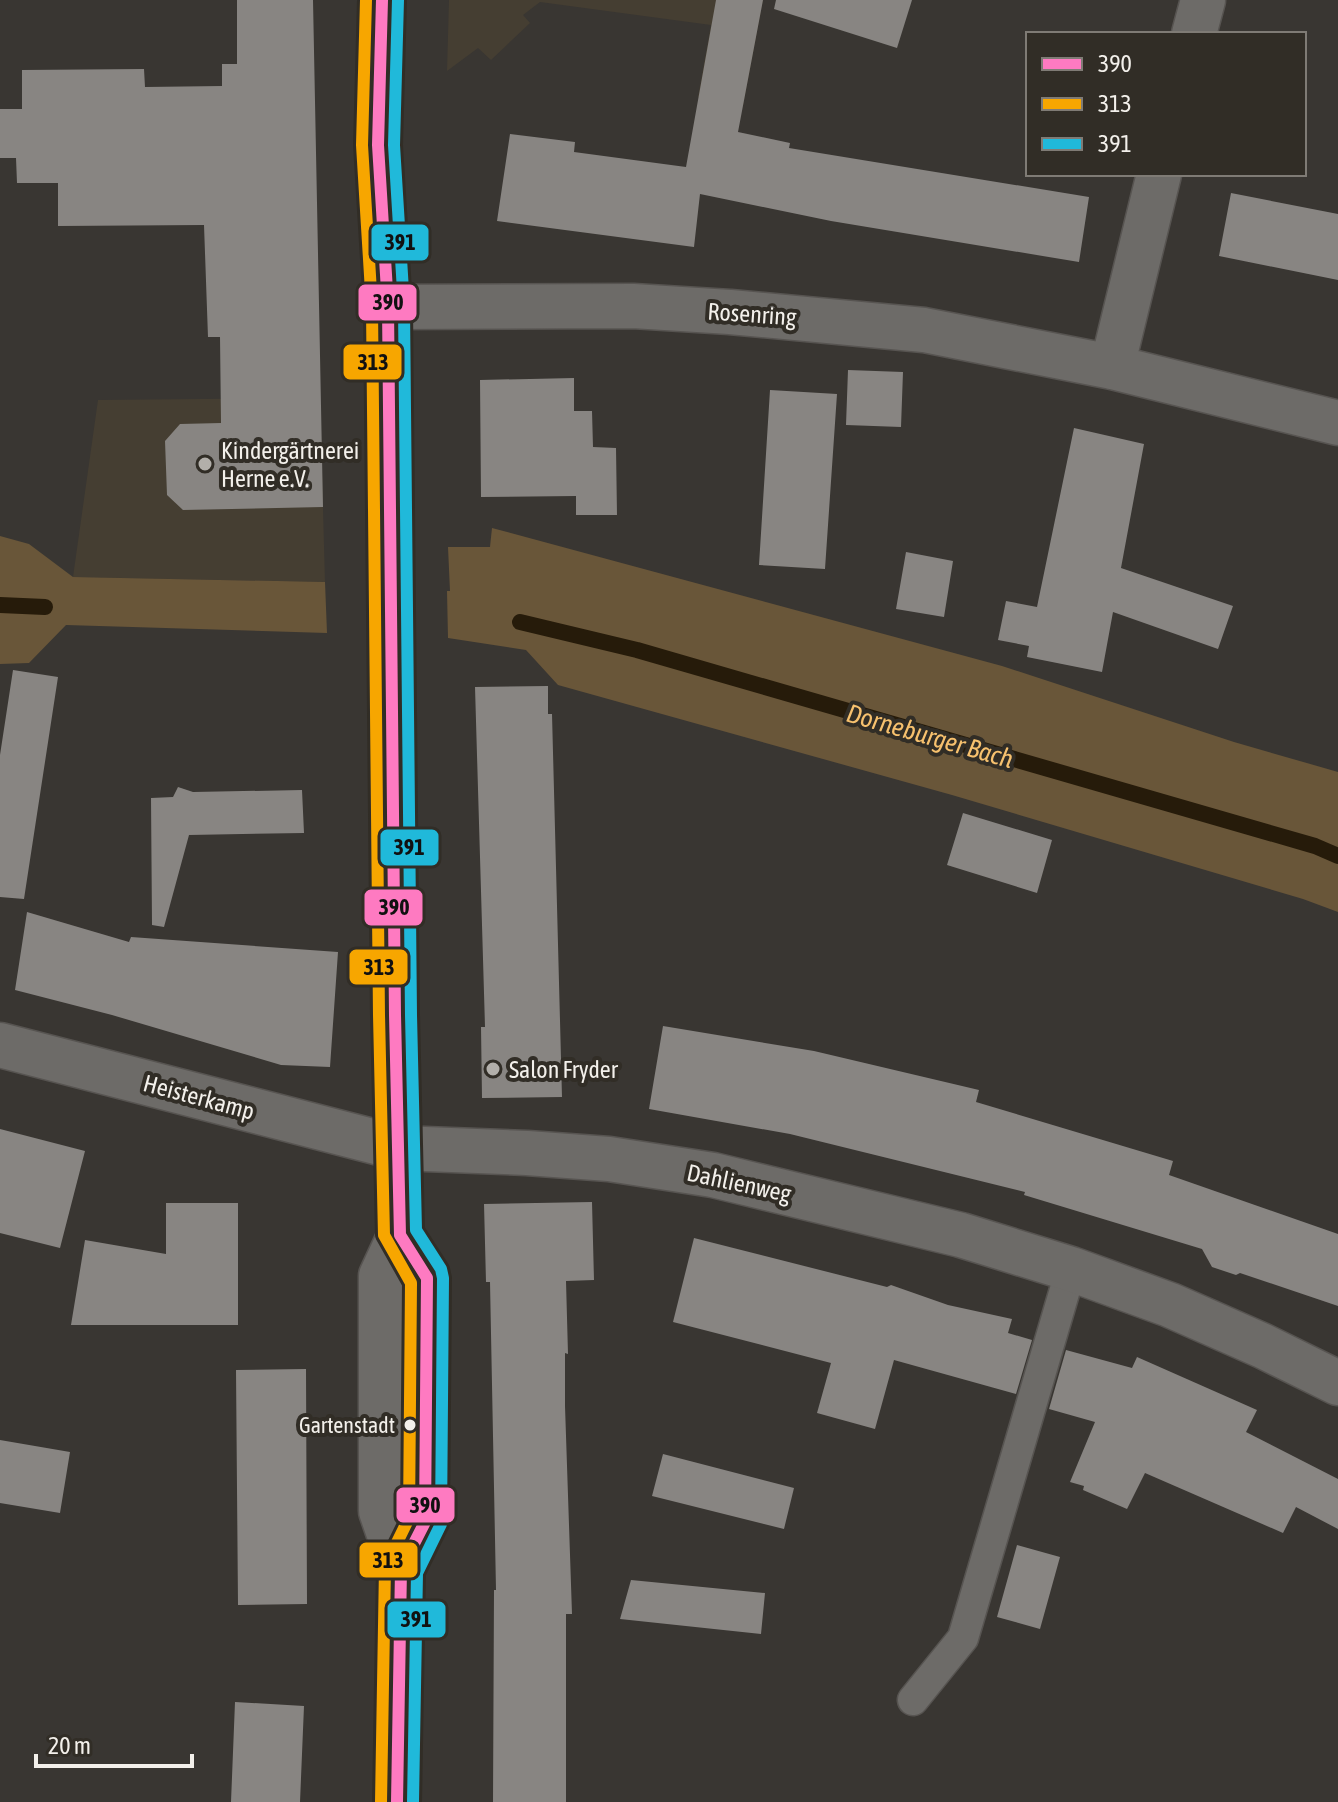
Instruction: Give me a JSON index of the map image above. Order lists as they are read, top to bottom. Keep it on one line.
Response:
{"streets":{"street":["Rosenring","Heisterkamp","Dahlienweg"]},"crossings":[["Heisterkamp","Dahlienweg"]],"water":["Dorneburger Bach"],"places":["Kindergärtnerei Herne e.V.","Salon Fryder","Gartenstadt"],"lines":["transit line 390","transit line 313","transit line 391"],"legend":["390","313","391"],"scale_bar":"20 m"}
